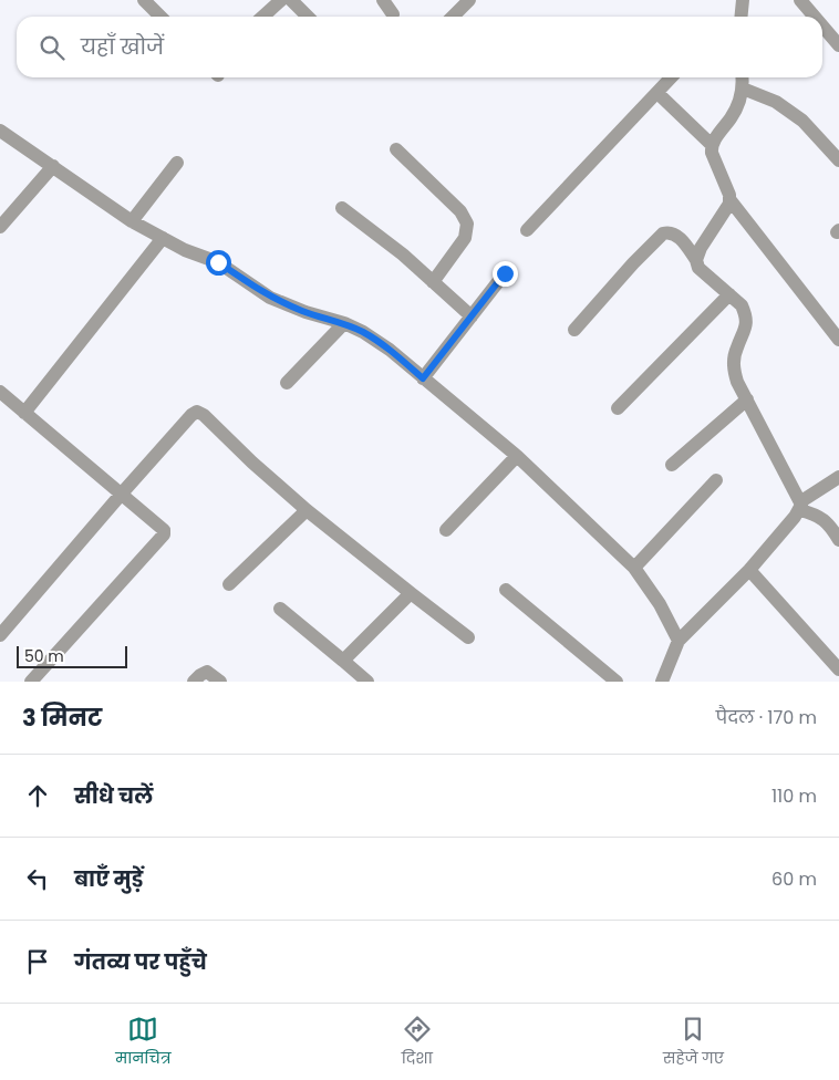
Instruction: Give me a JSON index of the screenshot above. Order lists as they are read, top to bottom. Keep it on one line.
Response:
{"scale_bar":"50 m","page":{"search":"यहाँ खोजें","scale":"50 m","heading":["3 मिनट","पैदल · 170 m"],"list":[["सीधे चलें","110 m"],["बाएँ मुड़ें","60 m"],"गंतव्य पर पहुँचे"],"nav":["मानचित्र","दिशा","सहेजे गए"]}}
